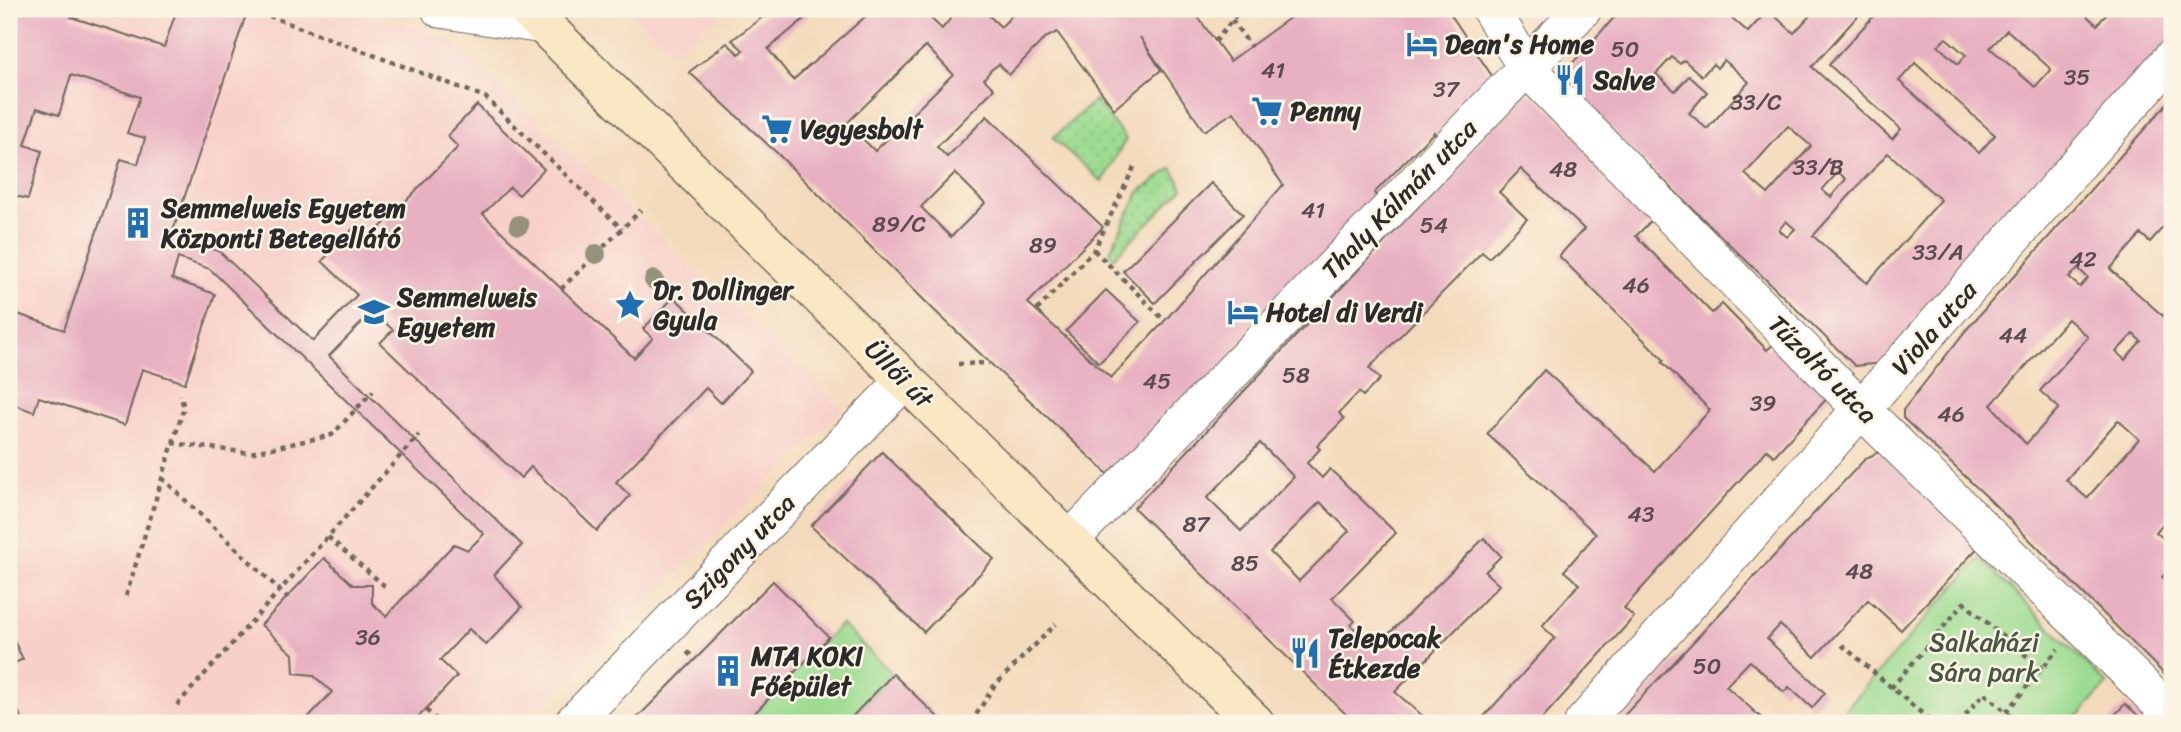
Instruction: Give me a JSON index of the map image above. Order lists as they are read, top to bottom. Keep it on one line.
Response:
{"streets":{"main road":["Üllői út"],"street":["Thaly Kálmán utca","Viola utca","Tűzoltó utca","Szigony utca"]},"crossings":[["Thaly Kálmán utca","Tűzoltó utca"],["Thaly Kálmán utca","Üllői út"],["Viola utca","Tűzoltó utca"],["Üllői út","Szigony utca"]],"parks":["Salkaházi Sára park"],"places":{"hotel":["Dean's Home","Hotel di Verdi"],"restaurant":["Salve","Telepocak Étkezde"],"supermarket":["Penny","Vegyesbolt"],"building":["Semmelweis Egyetem Központi Betegellátó","MTA KOKI Főépület"],"place":["Dr. Dollinger Gyula"],"school or university":["Semmelweis Egyetem"]},"house_numbers":["50","41","35","37","33/C","33/B","48","41","89/C","54","89","33/A","42","46","44","58","45","39","46","43","87","85","48","36","50"]}
